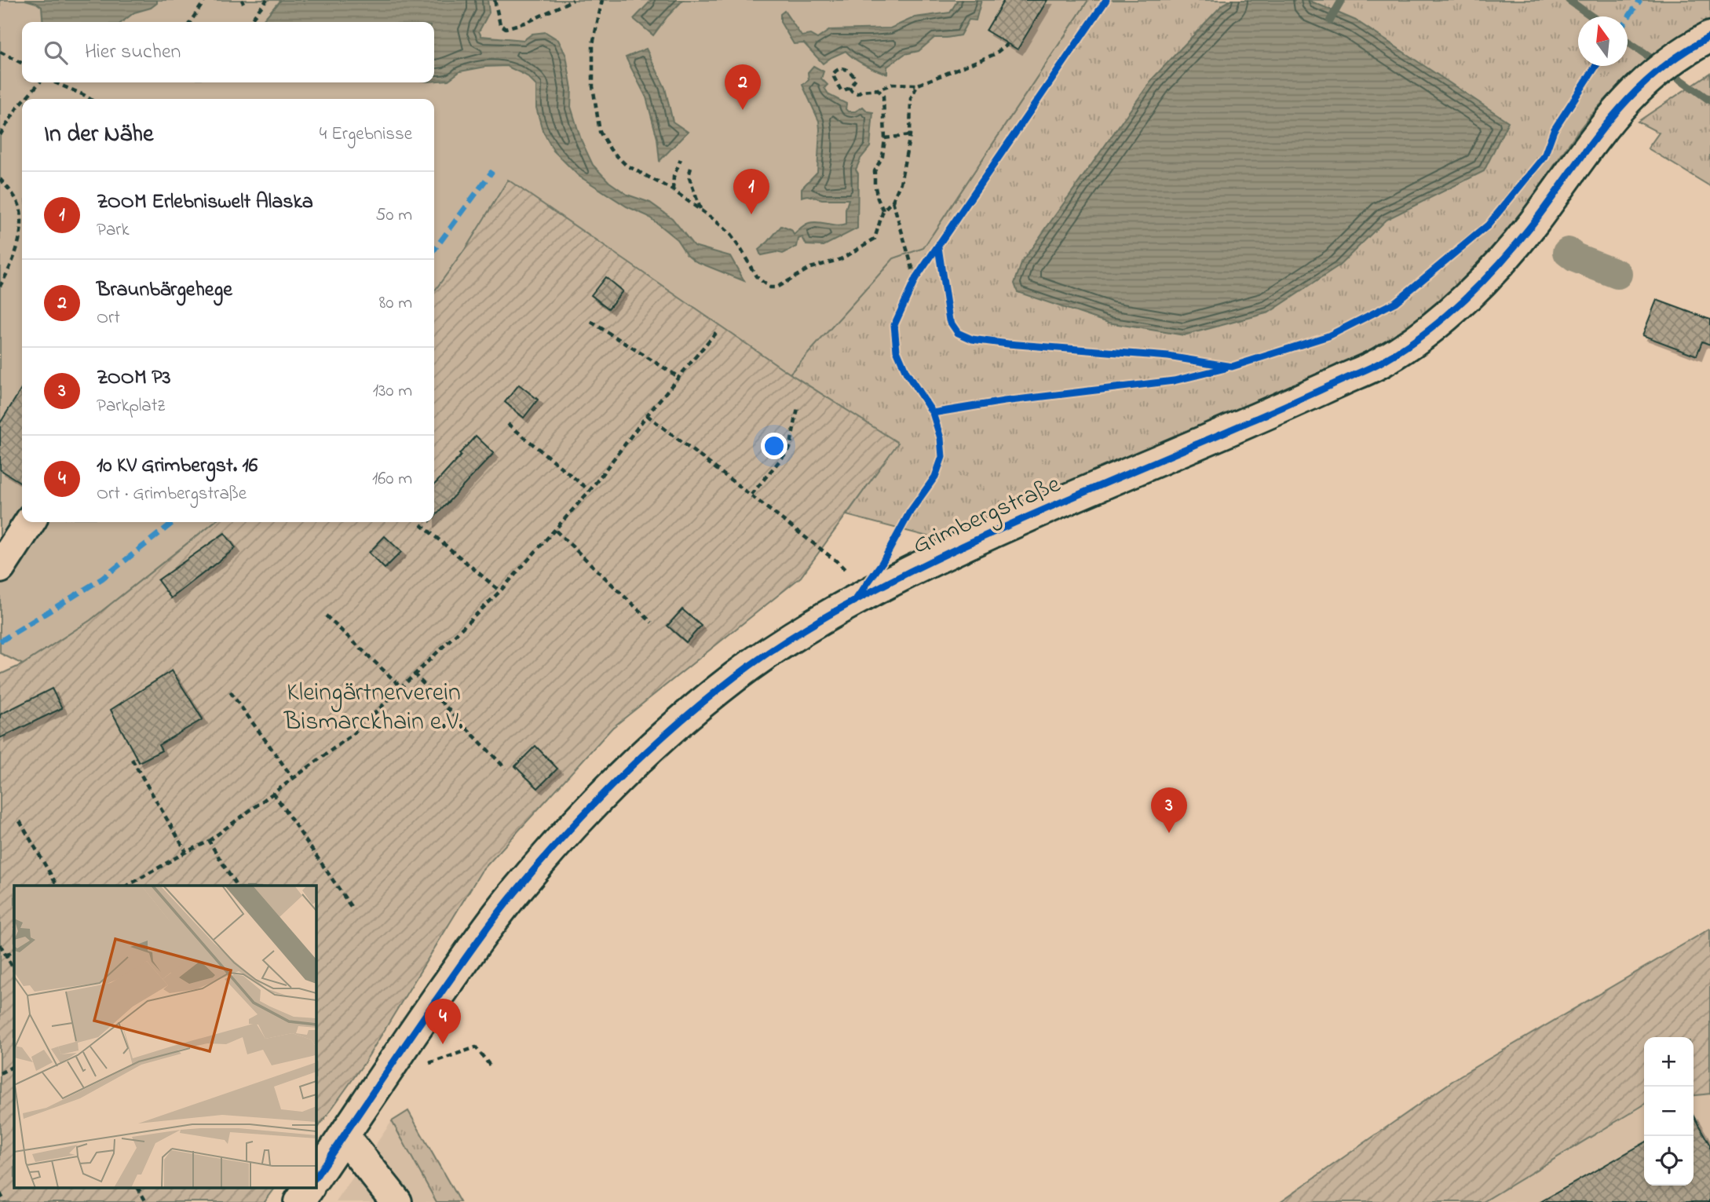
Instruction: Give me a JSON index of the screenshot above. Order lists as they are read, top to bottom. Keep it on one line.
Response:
{"streets":{"street":["Grimbergstraße"]},"parks":["Kleingärtnerverein Bismarckhain e.V."],"north":"top","page":{"search":"Hier suchen","pins":["2","1","3","4"],"heading":["In der Nähe","4 Ergebnisse"],"list":[{"mark":"1","name":"ZOOM Erlebniswelt Alaska","note":"Park","value":"50 m"},{"mark":"2","name":"Braunbärgehege","note":"Ort","value":"80 m"},{"mark":"3","name":"ZOOM P3","note":"Parkplatz","value":"130 m"},{"mark":"4","name":"10 KV Grimbergst. 16","note":"Ort · Grimbergstraße","value":"160 m"}],"map_buttons":["+","−"]}}
